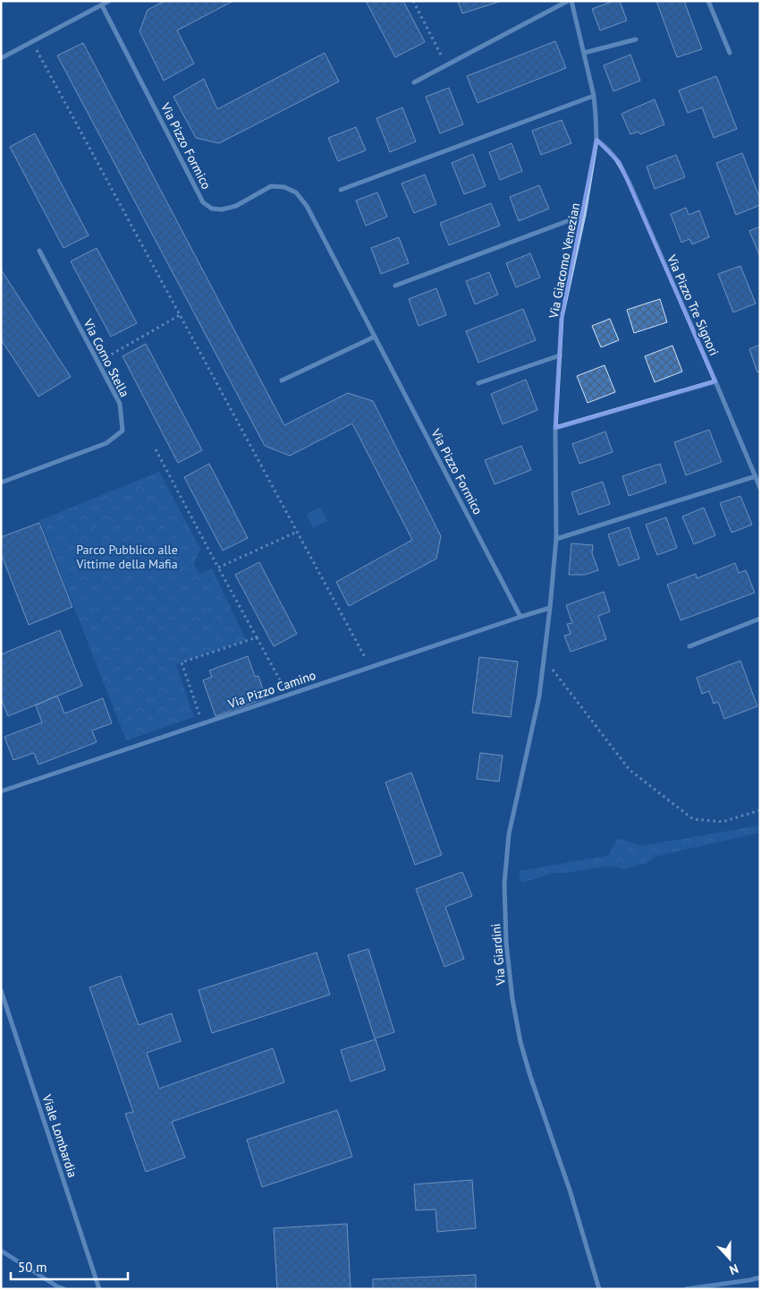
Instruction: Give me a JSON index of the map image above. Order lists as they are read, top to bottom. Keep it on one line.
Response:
{"streets":{"street":["Via Pizzo Formico","Via Giacomo Venezian","Via Pizzo Tre Signori","Via Corno Stella","Via Pizzo Camino","Via Giardini","Viale Lombardia"]},"crossings":[["Via Pizzo Formico","Via Pizzo Camino"],["Via Giacomo Venezian","Via Pizzo Tre Signori"],["Via Giacomo Venezian","Via Pizzo Camino"],["Via Giacomo Venezian","Via Giardini"],["Via Pizzo Camino","Via Giardini"]],"parks":["Parco Pubblico alle Vittime della Mafia"],"scale_bar":"50 m","north":"bottom"}
